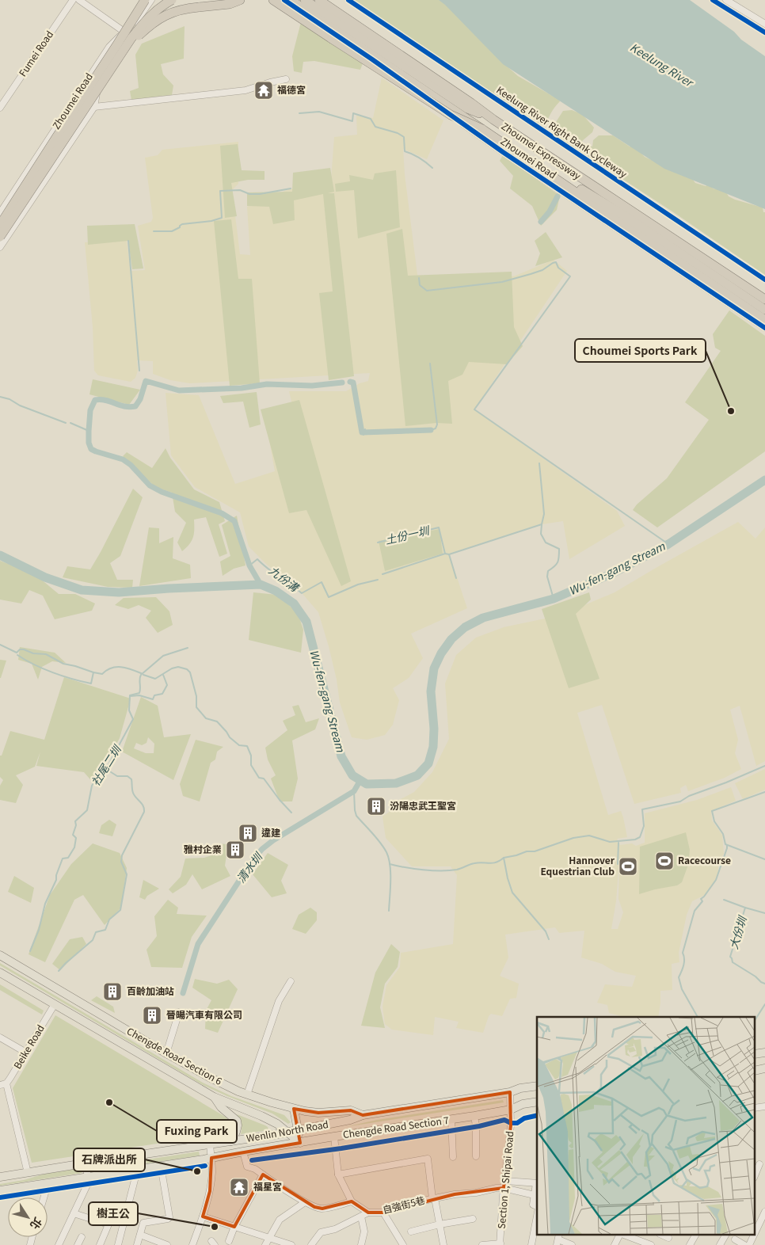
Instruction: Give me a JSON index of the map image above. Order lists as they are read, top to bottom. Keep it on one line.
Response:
{"streets":{"highway":["Zhoumei Expressway"],"main road":["Chengde Road Section 6","Chengde Road Section 7","Wenlin North Road"],"street":["Fumei Road","Zhoumei Road","Beike Road","Section 1, Shipai Road","自強街5巷"],"cycle path":["Keelung River Right Bank Cycleway"]},"crossings":[["Beike Road","Chengde Road Section 6"],["Chengde Road Section 6","Chengde Road Section 7"],["Chengde Road Section 6","Wenlin North Road"],["Chengde Road Section 7","Wenlin North Road"],["Chengde Road Section 7","Section 1, Shipai Road"],["Section 1, Shipai Road","自強街5巷"]],"water":["Keelung River","土份一圳","Wu-fen-gang Stream","九份溝","社尾二圳","清水圳","大份圳"],"places":{"temple":["福德宮","福星宮"],"other":["Choumei Sports Park","Fuxing Park","石牌派出所","樹王公"],"building":["汾陽忠武王聖宮","違建","雅村企業","百齡加油站","晉暘汽車有限公司"],"sports":["Racecourse","Hannover Equestrian Club"]},"north":"bottom right"}
